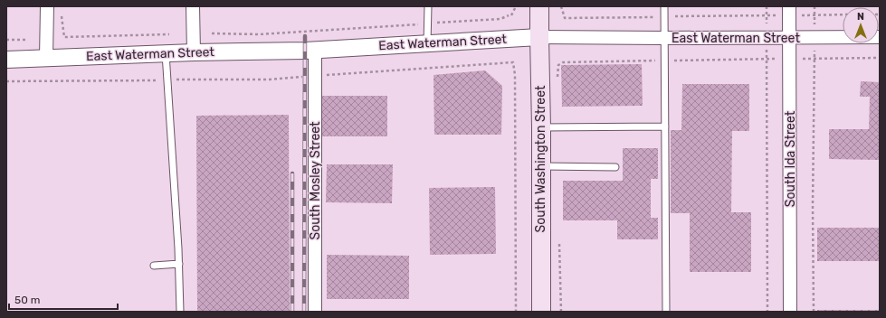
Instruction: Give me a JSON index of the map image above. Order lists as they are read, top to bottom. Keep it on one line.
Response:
{"streets":{"main road":["South Washington Street"],"street":["East Waterman Street","South Ida Street","South Mosley Street"]},"crossings":[["East Waterman Street","South Washington Street"],["East Waterman Street","South Ida Street"],["East Waterman Street","South Mosley Street"]],"scale_bar":"50 m","north":"top"}
